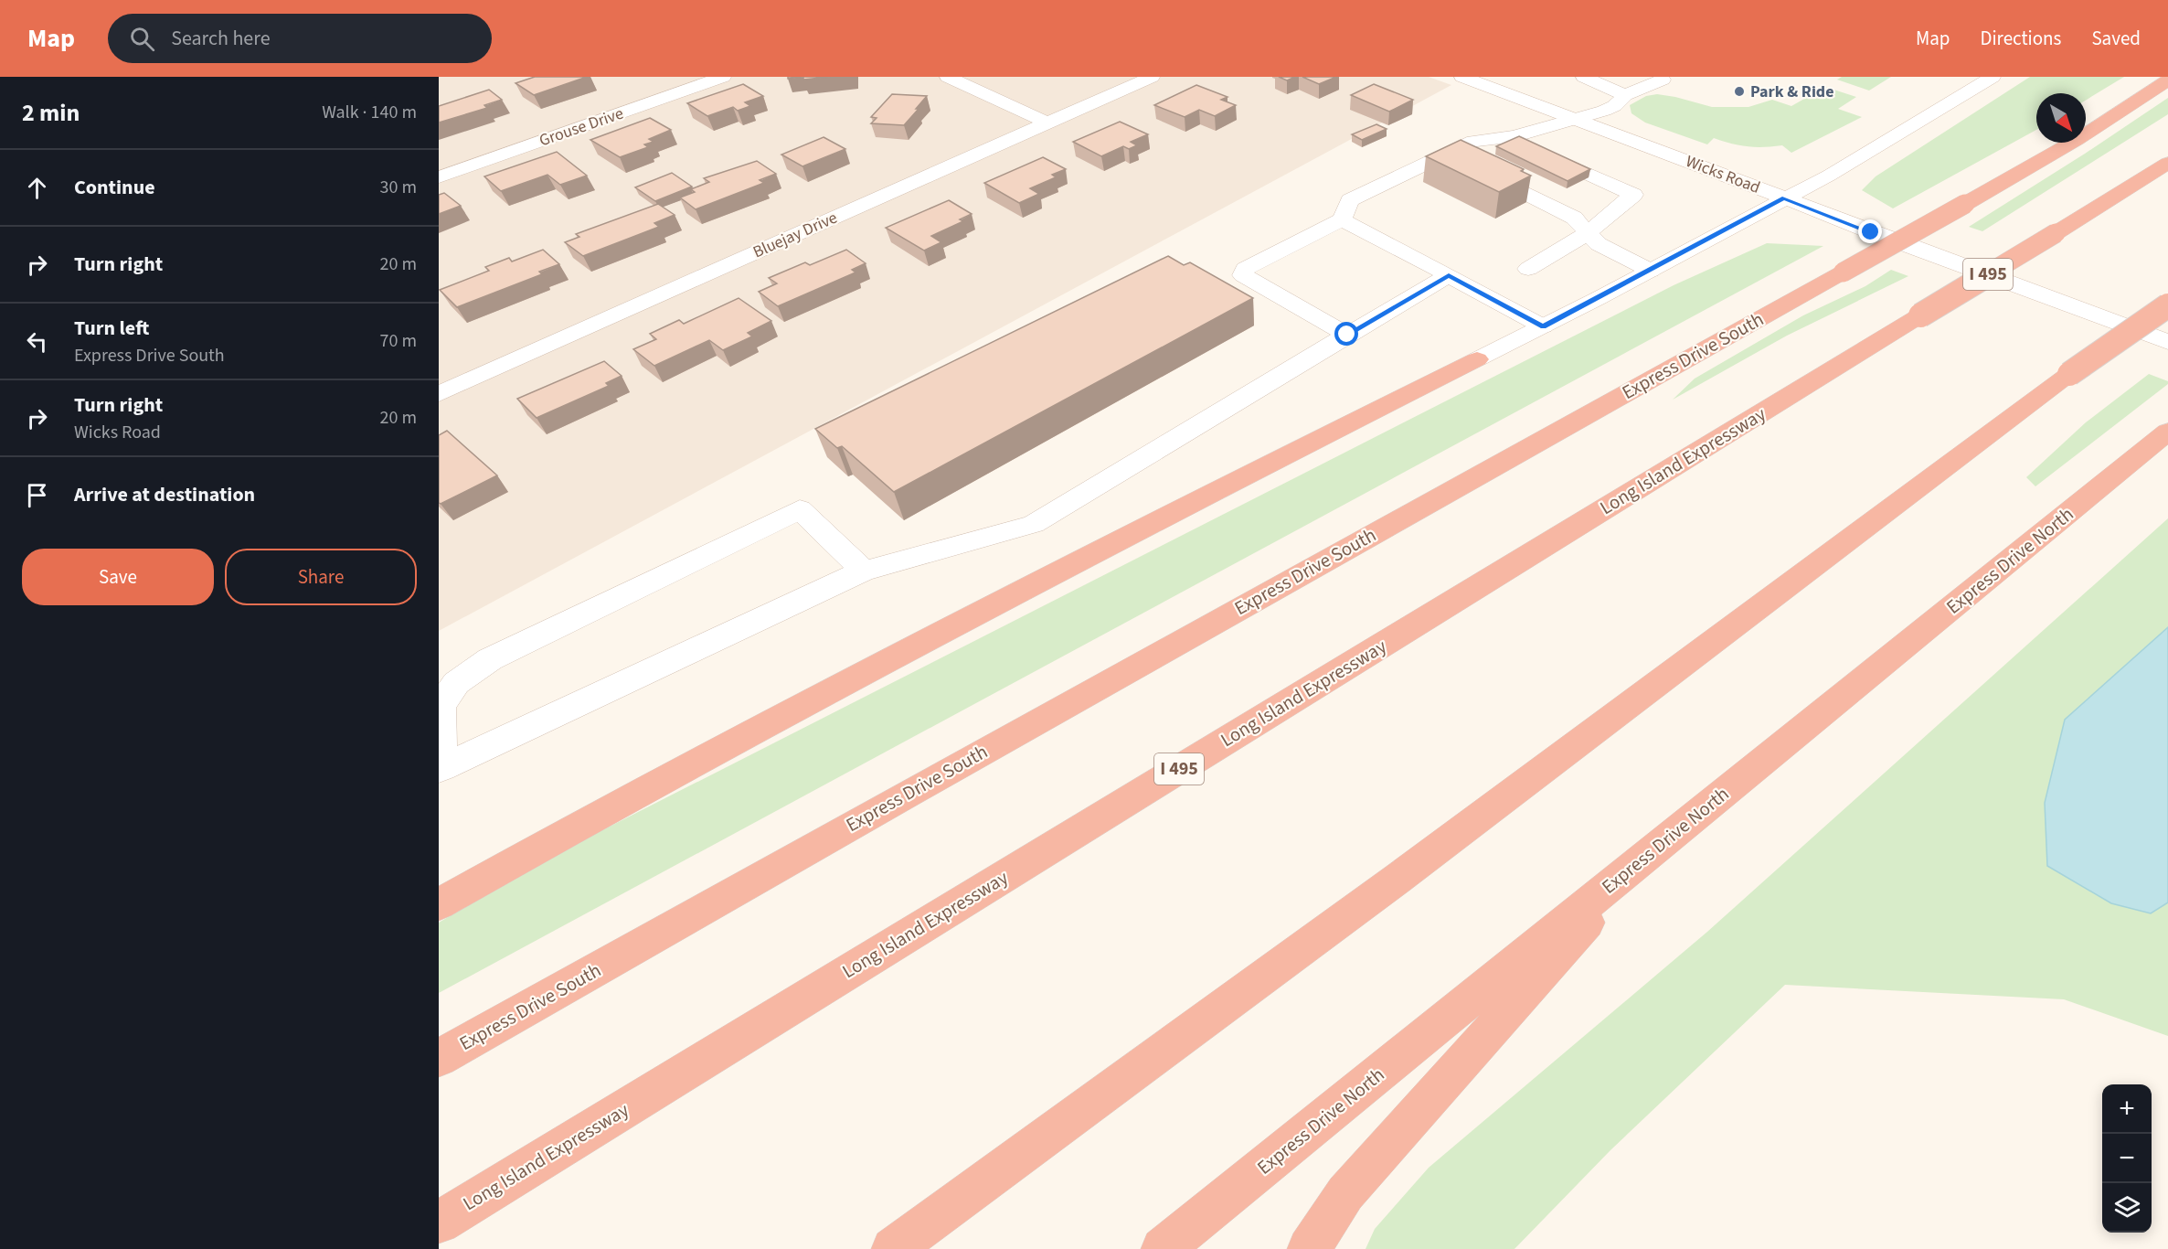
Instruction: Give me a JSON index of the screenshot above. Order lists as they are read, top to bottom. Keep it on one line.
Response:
{"streets":{"highway":["I 495","Express Drive South","Long Island Expressway","Express Drive North"],"main road":["Grouse Drive","Wicks Road","Bluejay Drive"]},"places":["Park & Ride"],"north":"bottom right","page":{"header":"Map","search":"Search here","nav":["Map","Directions","Saved"],"heading":["2 min","Walk · 140 m"],"list":[["Continue","30 m"],["Turn right","20 m"],["Turn left","Express Drive South","70 m"],["Turn right","Wicks Road","20 m"],"Arrive at destination"],"buttons":["Save","Share"],"map_buttons":["+","−"]}}
